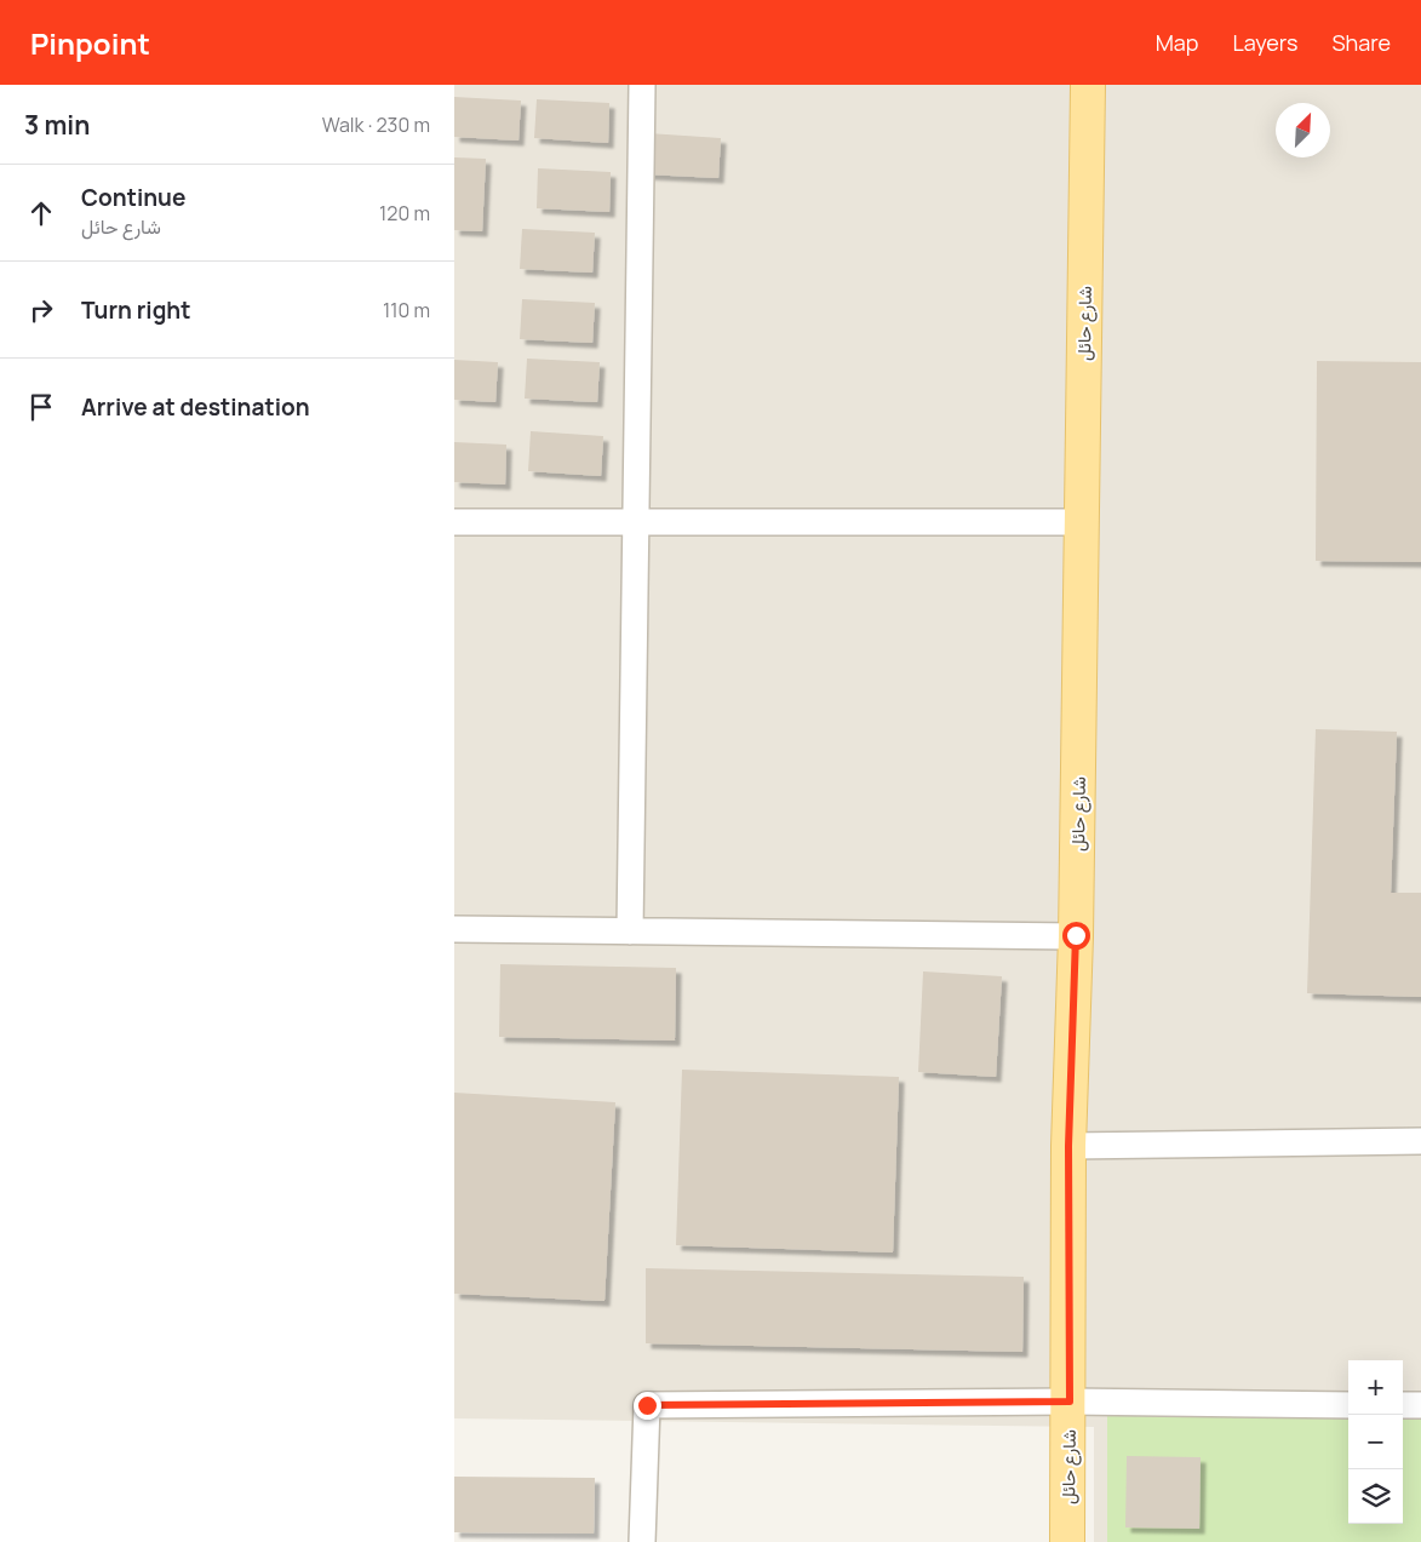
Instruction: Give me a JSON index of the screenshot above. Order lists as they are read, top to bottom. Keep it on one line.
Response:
{"streets":{"main road":["شارع حائل"]},"north":"top right","page":{"header":"Pinpoint","nav":["Map","Layers","Share"],"heading":["3 min","Walk · 230 m"],"list":[["Continue","شارع حائل","120 m"],["Turn right","110 m"],"Arrive at destination"],"map_buttons":["+","−"]}}
